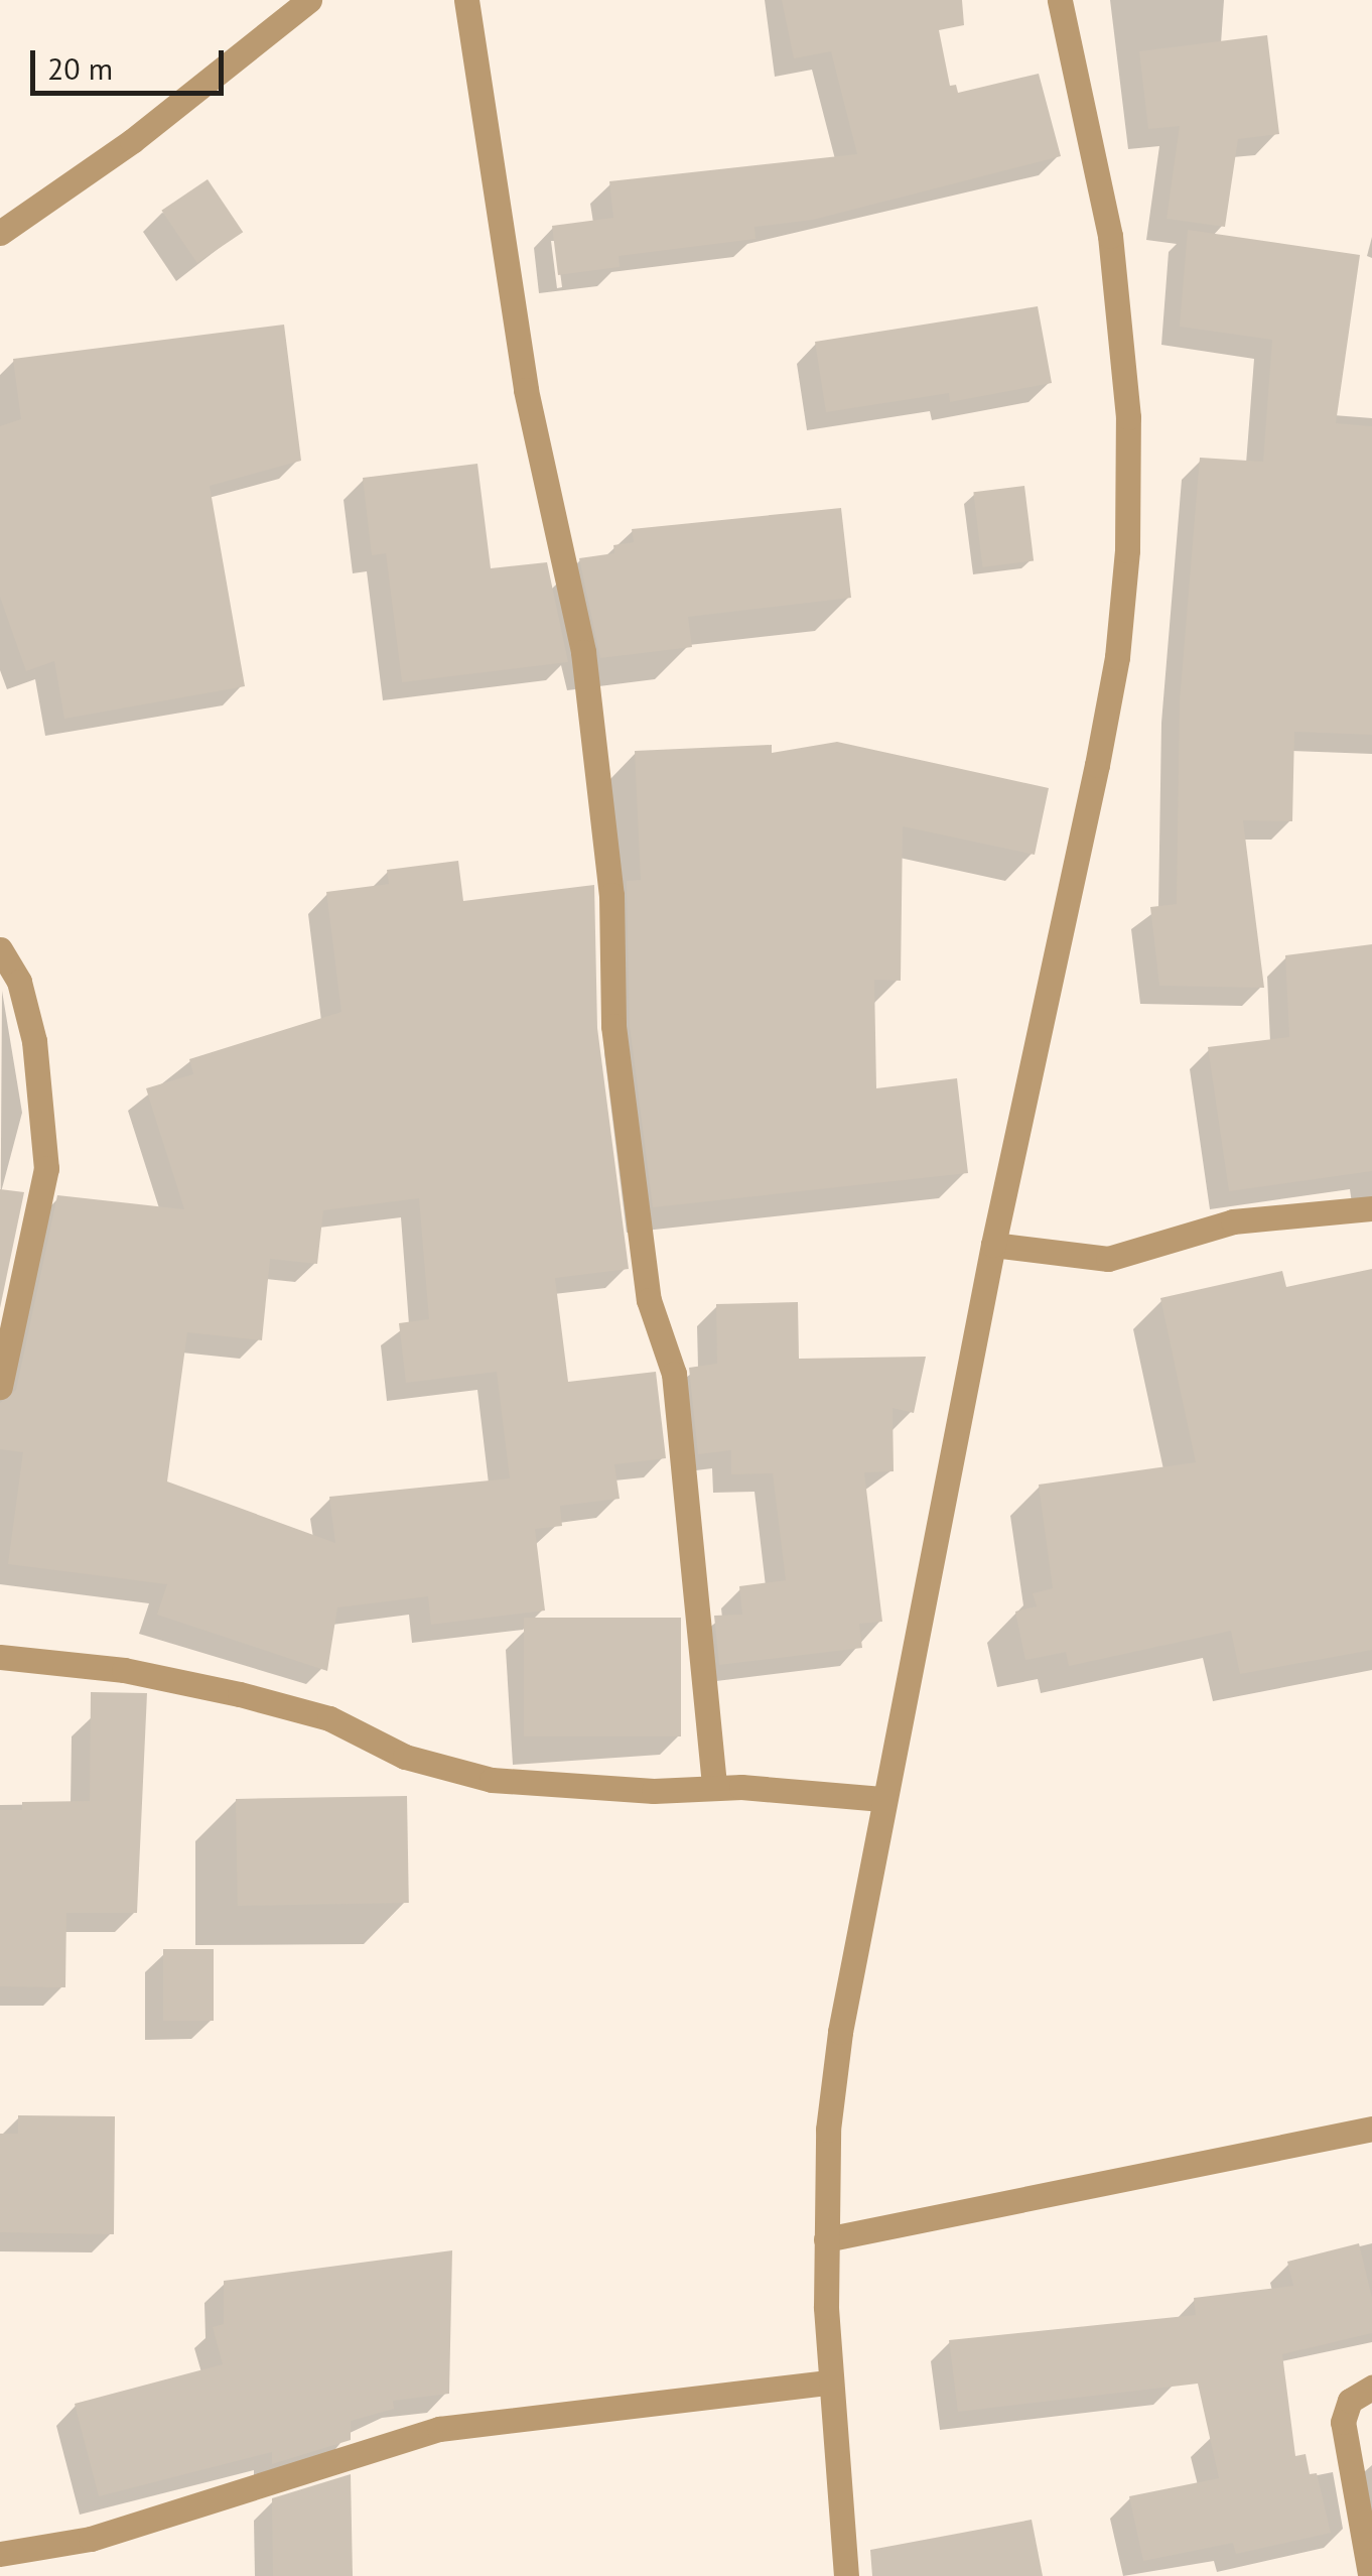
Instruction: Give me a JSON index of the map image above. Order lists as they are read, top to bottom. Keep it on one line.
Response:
{"scale_bar":"20 m"}
